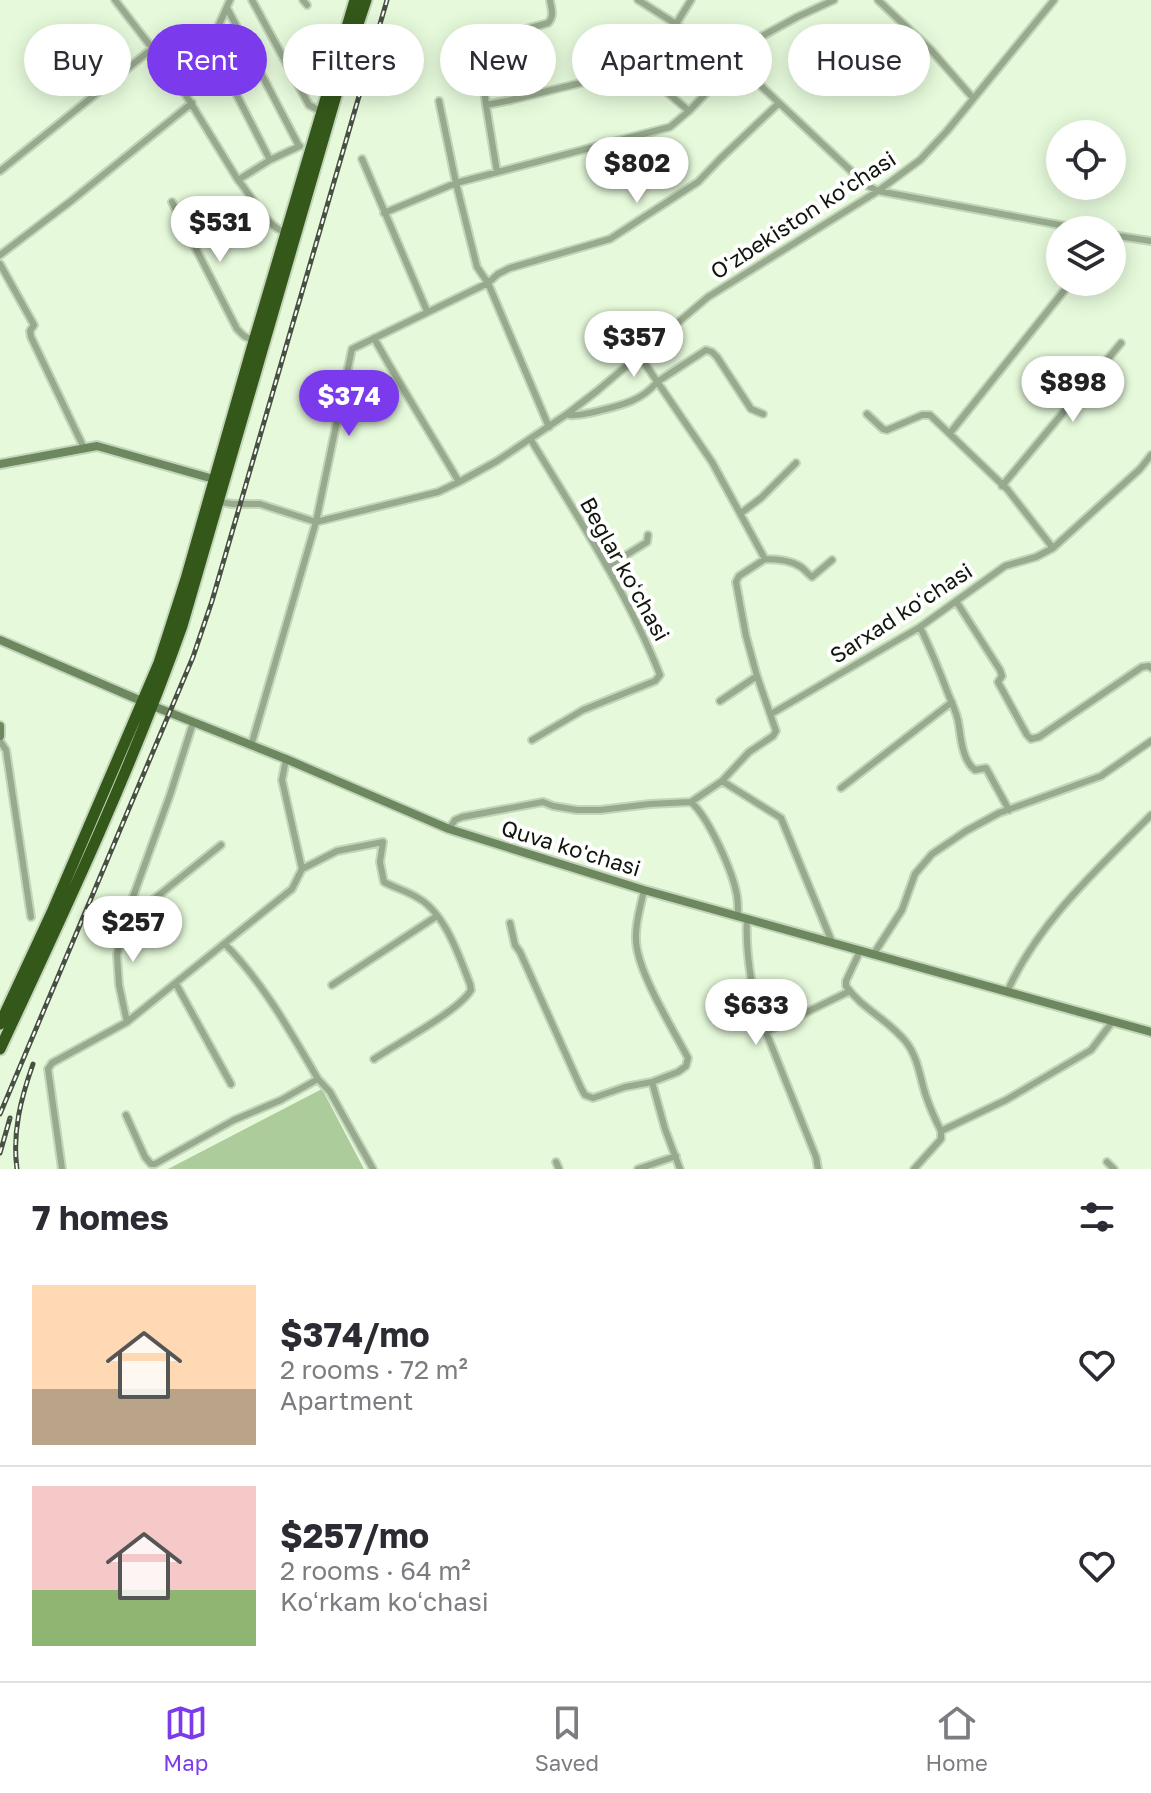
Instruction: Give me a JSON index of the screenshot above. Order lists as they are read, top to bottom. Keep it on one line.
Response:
{"streets":{"main road":["Quva ko'chasi"],"street":["O'zbekiston ko'chasi","Beglar koʻchasi","Sarxad koʻchasi"]},"crossings":[["O'zbekiston ko'chasi","Beglar koʻchasi"]],"page":{"chip":["Buy","Rent","Filters","New","Apartment","House"],"price":["$802","$531","$357","$898","$374","$257","$633"],"heading":"7 homes","list":[{"name":"$374/mo","note":"2 rooms · 72 m² · Apartment"},{"name":"$257/mo","note":"2 rooms · 64 m² · Koʻrkam koʻchasi"}],"tabs":["Map","Saved","Home"]}}
